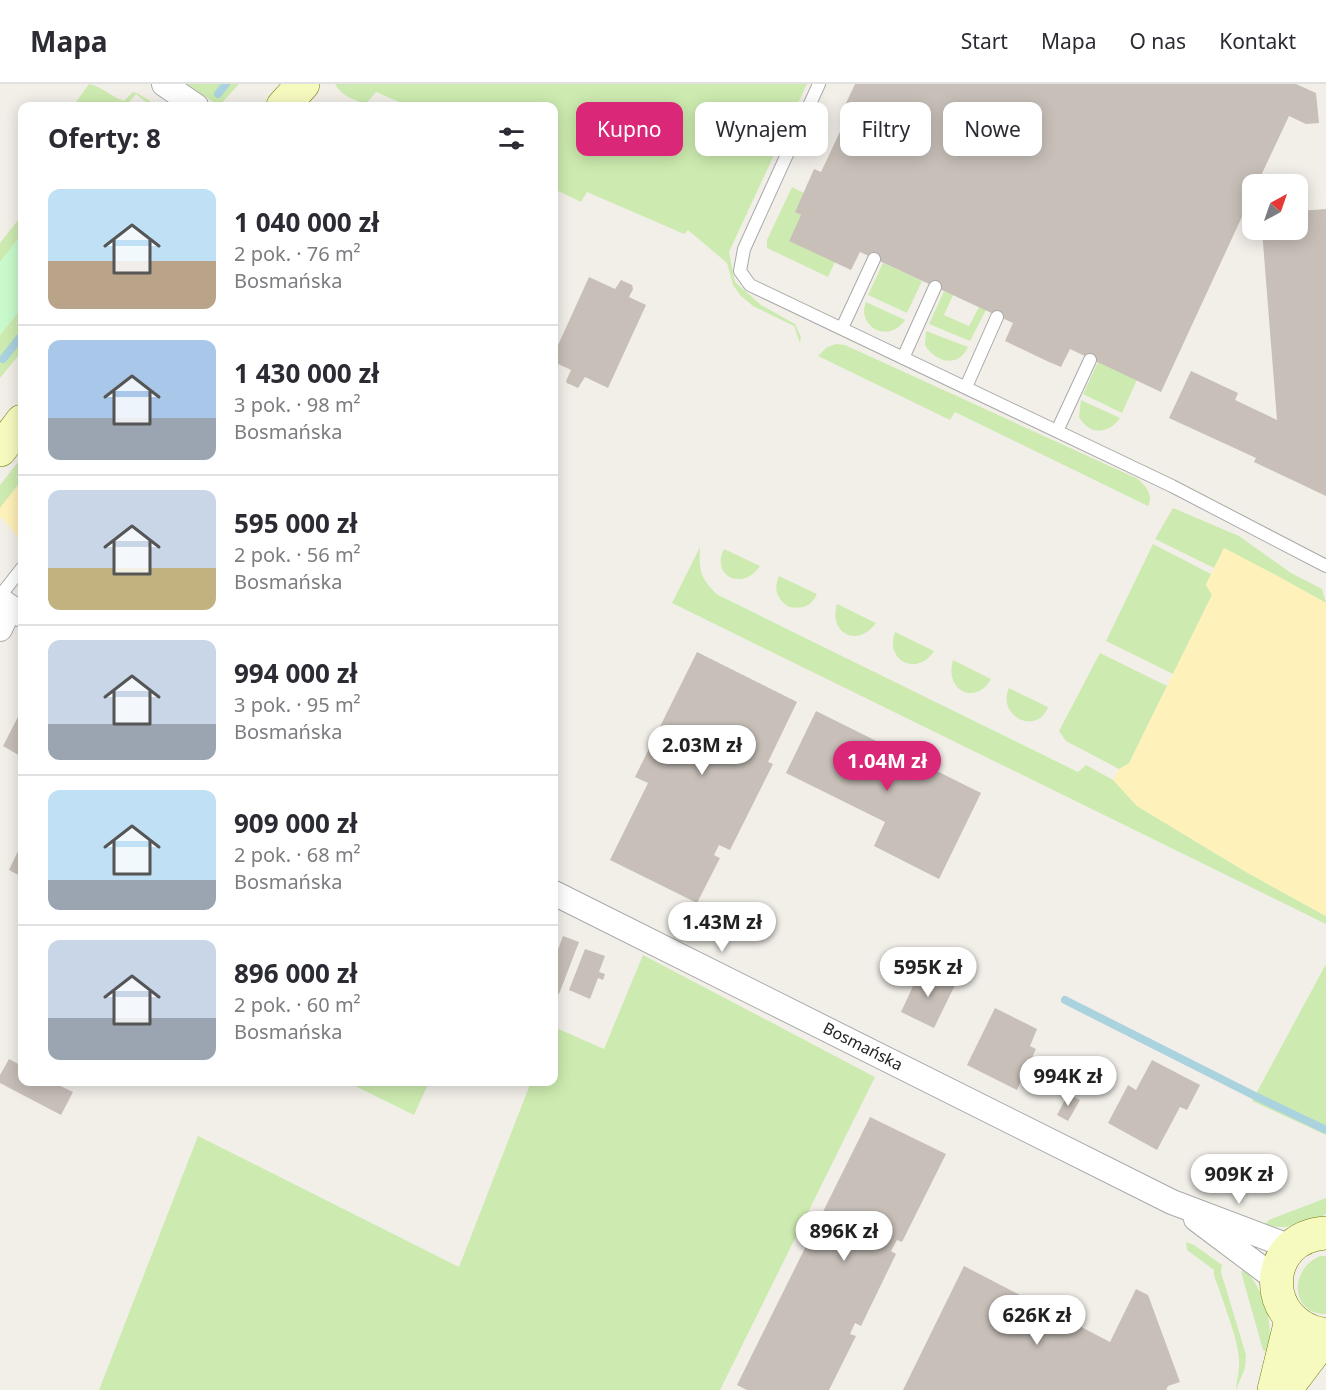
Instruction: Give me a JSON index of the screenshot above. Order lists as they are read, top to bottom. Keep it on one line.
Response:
{"streets":{"street":["Bosmańska"]},"north":"top right","page":{"header":"Mapa","nav":["Start","Mapa","O nas","Kontakt"],"chip":["Kupno","Wynajem","Filtry","Nowe"],"heading":"Oferty: 8","list":[{"name":"1 040 000 zł","note":"2 pok. · 76 m² · Bosmańska"},{"name":"1 430 000 zł","note":"3 pok. · 98 m² · Bosmańska"},{"name":"595 000 zł","note":"2 pok. · 56 m² · Bosmańska"},{"name":"994 000 zł","note":"3 pok. · 95 m² · Bosmańska"},{"name":"909 000 zł","note":"2 pok. · 68 m² · Bosmańska"},{"name":"896 000 zł","note":"2 pok. · 60 m² · Bosmańska"}],"price":["2.03M zł","1.04M zł","1.43M zł","595K zł","994K zł","909K zł","896K zł","626K zł"]}}
